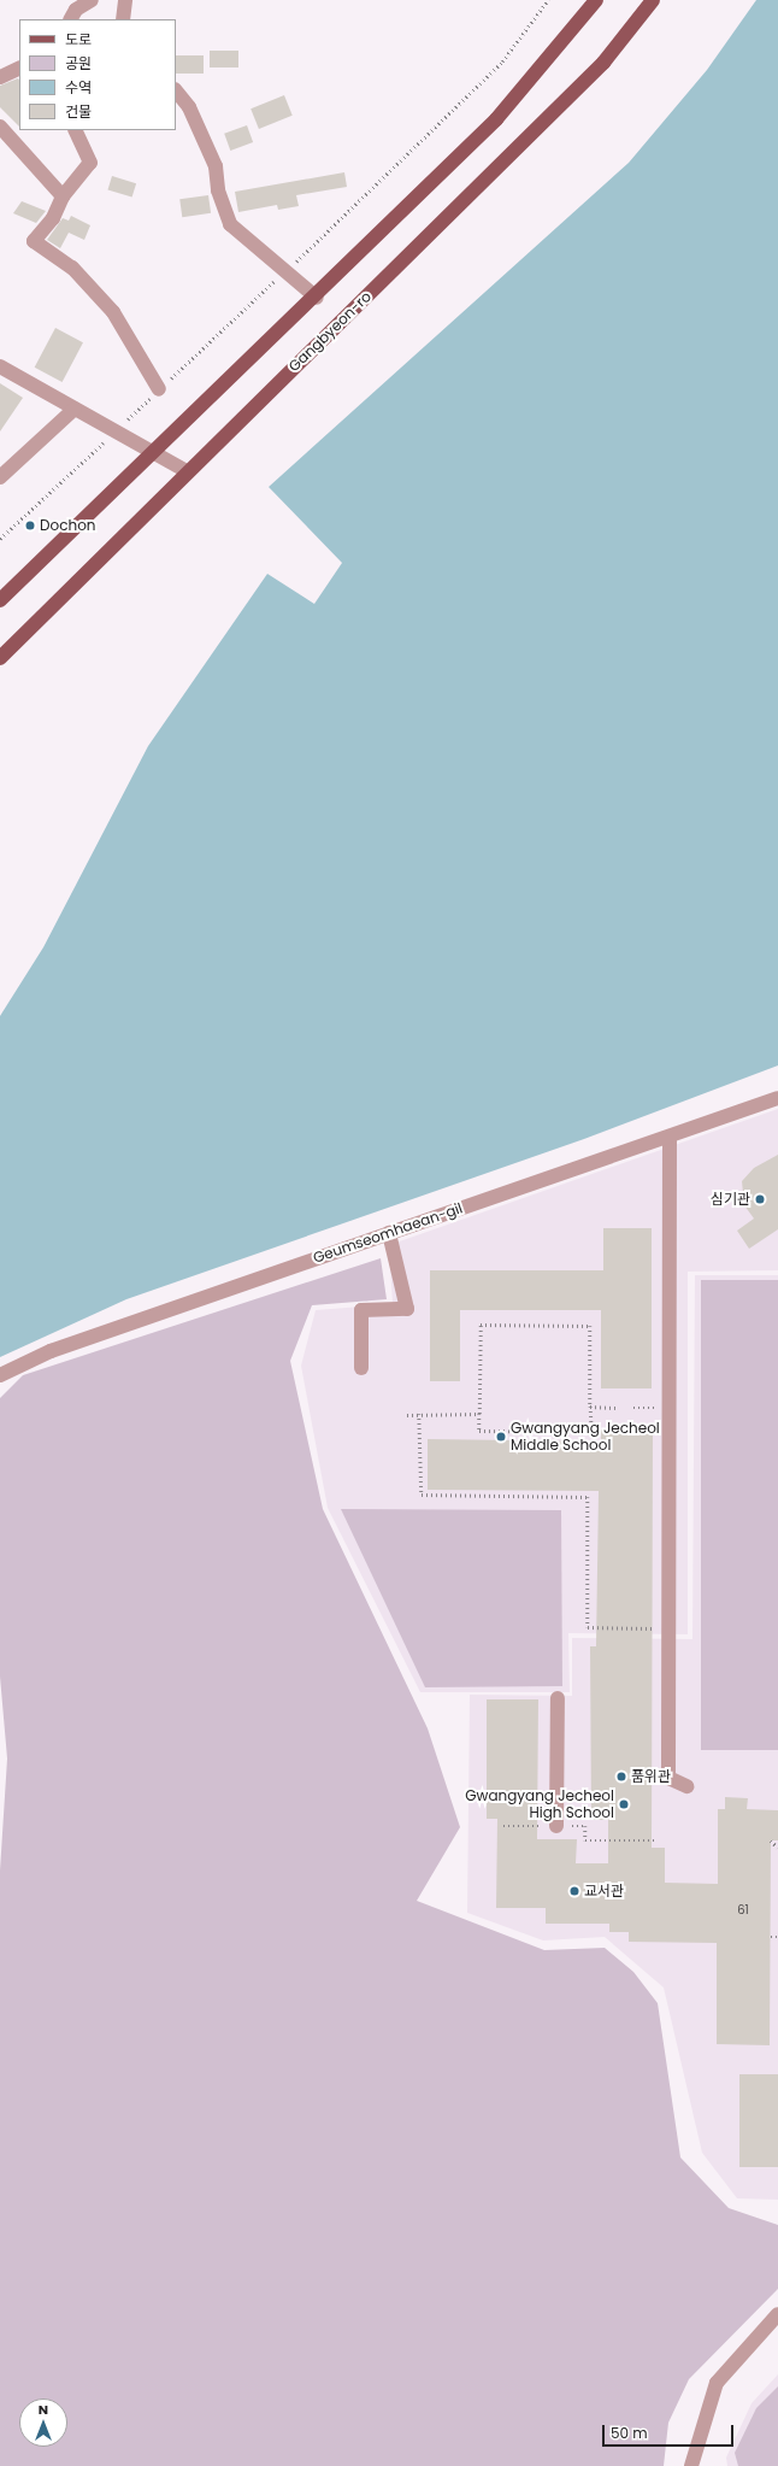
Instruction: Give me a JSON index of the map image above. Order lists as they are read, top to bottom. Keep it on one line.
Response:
{"streets":{"main road":["Gangbyeon-ro"],"street":["Geumseomhaean-gil"]},"places":["Dochon","심기관","Gwangyang Jecheol Middle School","품위관","Gwangyang Jecheol High School","교서관"],"house_numbers":["61"],"legend":["도로","공원","수역","건물"],"scale_bar":"50 m","north":"top"}
